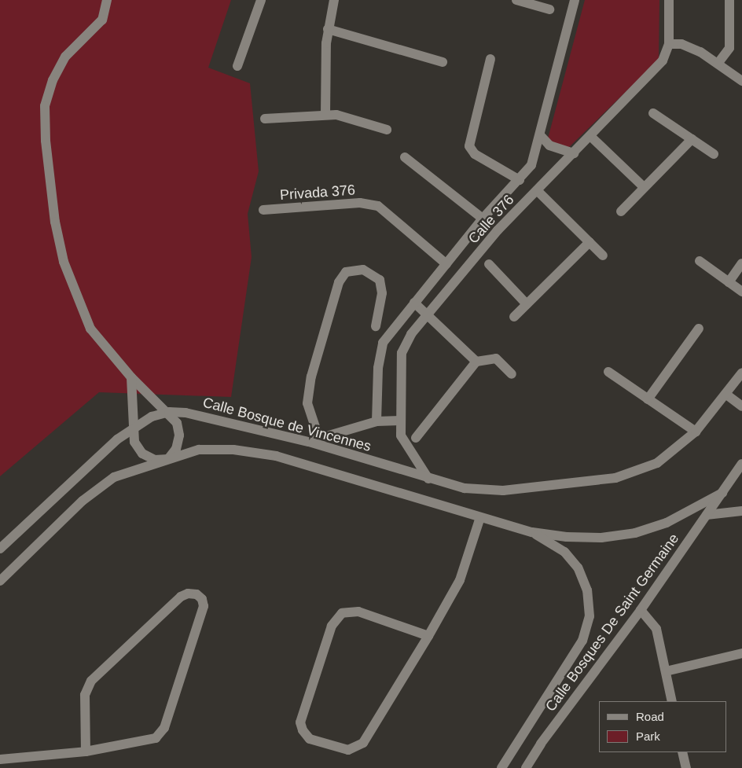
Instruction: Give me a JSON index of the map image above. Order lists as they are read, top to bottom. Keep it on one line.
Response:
{"streets":{"street":["Privada 376","Calle 376","Calle Bosque de Vincennes","Calle Bosques De Saint Germaine"]},"crossings":[["Privada 376","Calle 376"],["Calle 376","Calle Bosque de Vincennes"]],"legend":["Road","Park"]}
